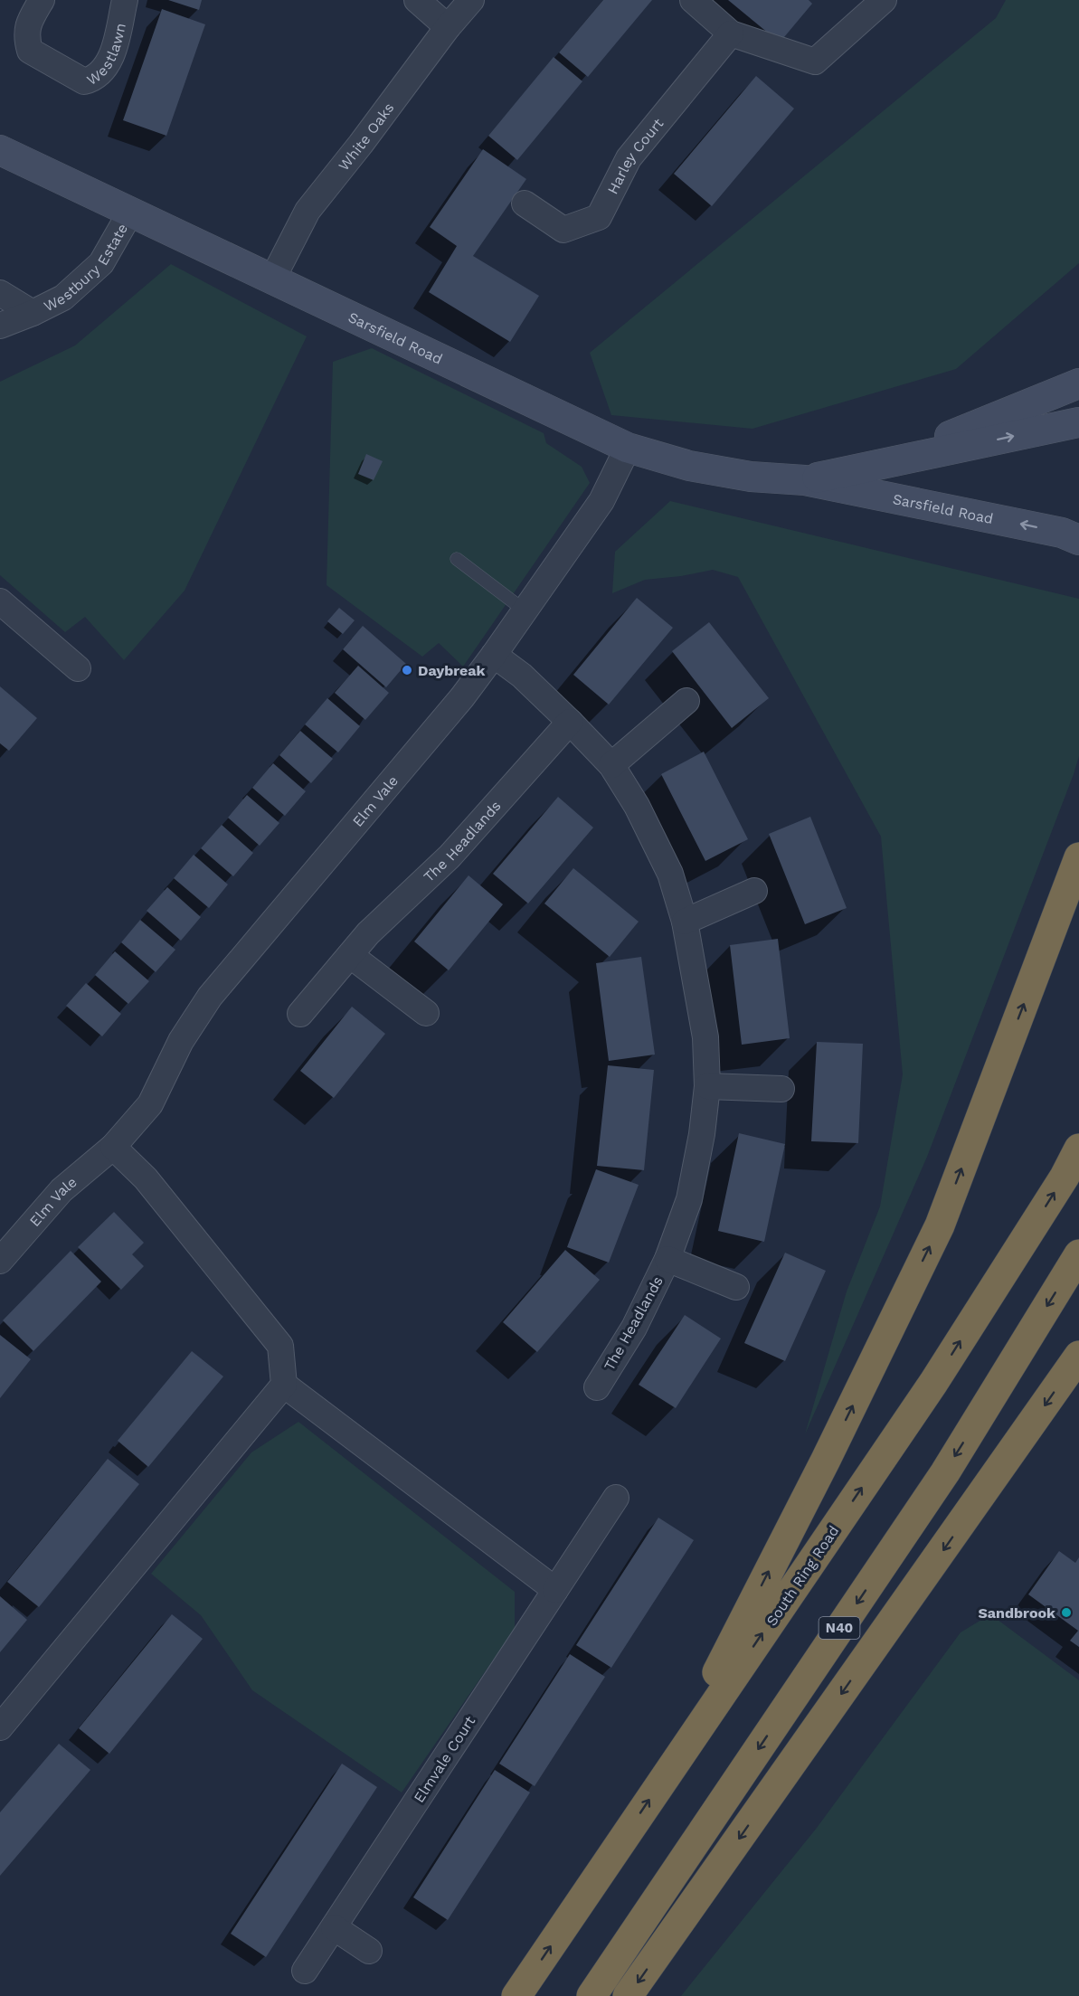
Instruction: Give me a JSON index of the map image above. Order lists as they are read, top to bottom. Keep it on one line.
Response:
{"streets":{"highway":["South Ring Road","N40"],"street":["Westlawn","White Oaks","Harley Court","Westbury Estate","Sarsfield Road","Elm Vale","The Headlands","Elmvale Court"]},"crossings":[["White Oaks","Sarsfield Road"],["Westbury Estate","Sarsfield Road"],["Sarsfield Road","Elm Vale"],["Elm Vale","The Headlands"]],"places":["Daybreak","Sandbrook"]}
